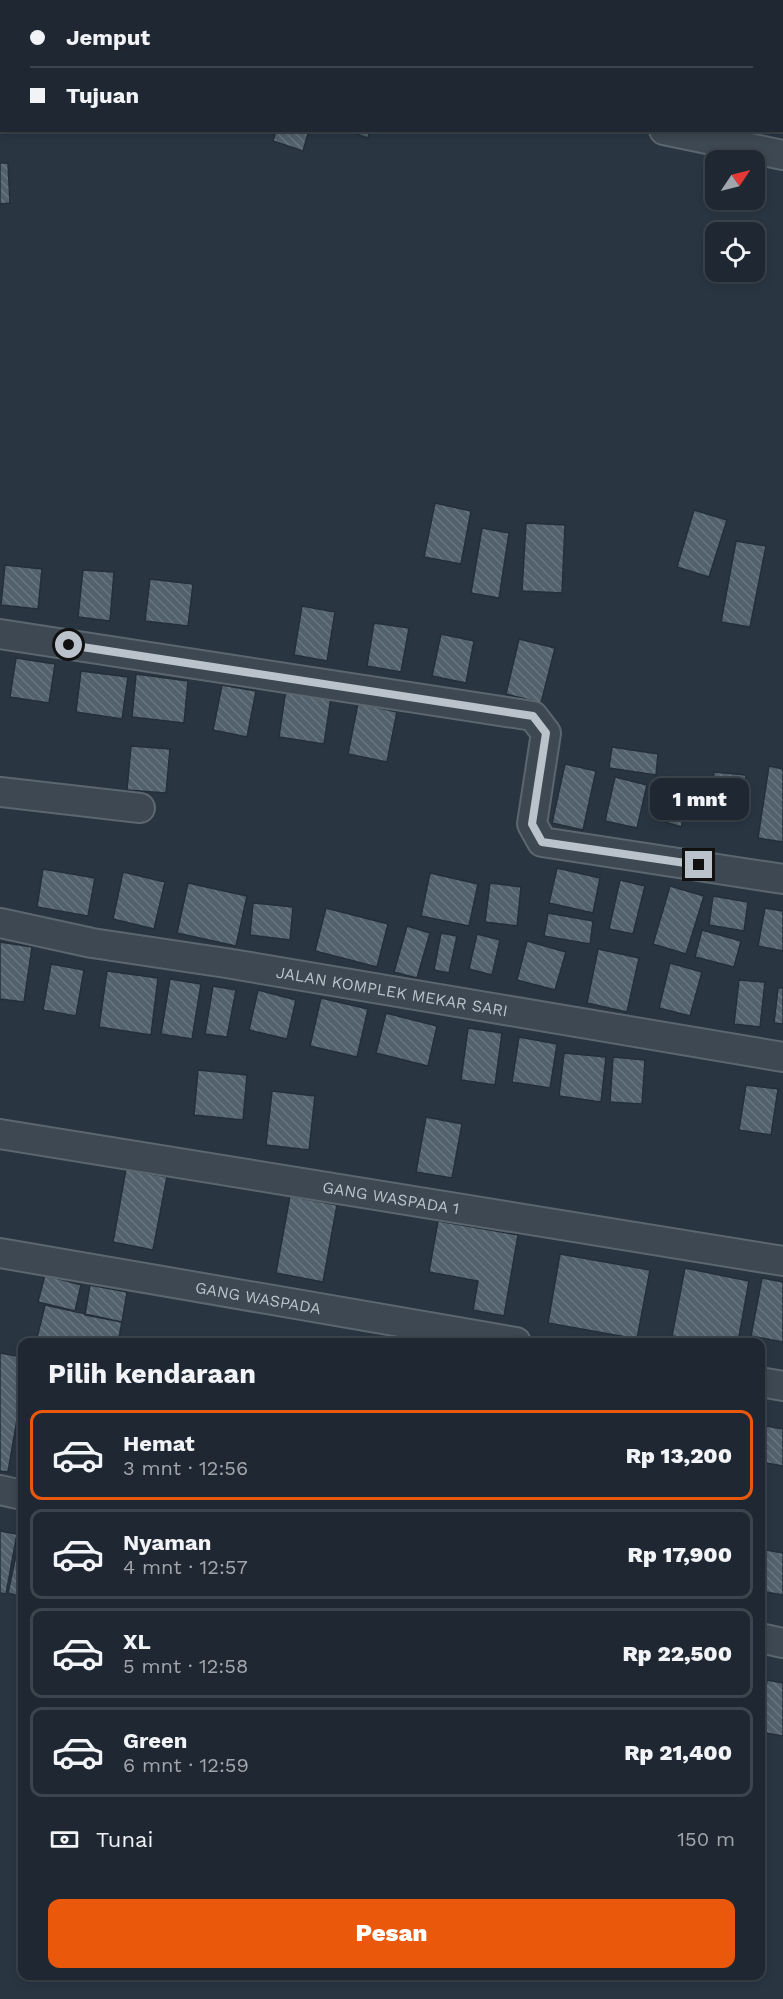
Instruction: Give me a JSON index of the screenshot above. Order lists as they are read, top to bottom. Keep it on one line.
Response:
{"streets":{"street":["JALAN KOMPLEK MEKAR SARI","GANG WASPADA 1","GANG WASPADA"]},"north":"top right","page":{"banner":["Jemput","Tujuan"],"bubble":"1 mnt","heading":"Pilih kendaraan","list":[{"name":"Hemat","note":"3 mnt · 12:56","value":"Rp 13,200"},{"name":"Nyaman","note":"4 mnt · 12:57","value":"Rp 17,900"},{"name":"XL","note":"5 mnt · 12:58","value":"Rp 22,500"},{"name":"Green","note":"6 mnt · 12:59","value":"Rp 21,400"}],"pay":["Tunai","150 m"],"buttons":"Pesan"}}
